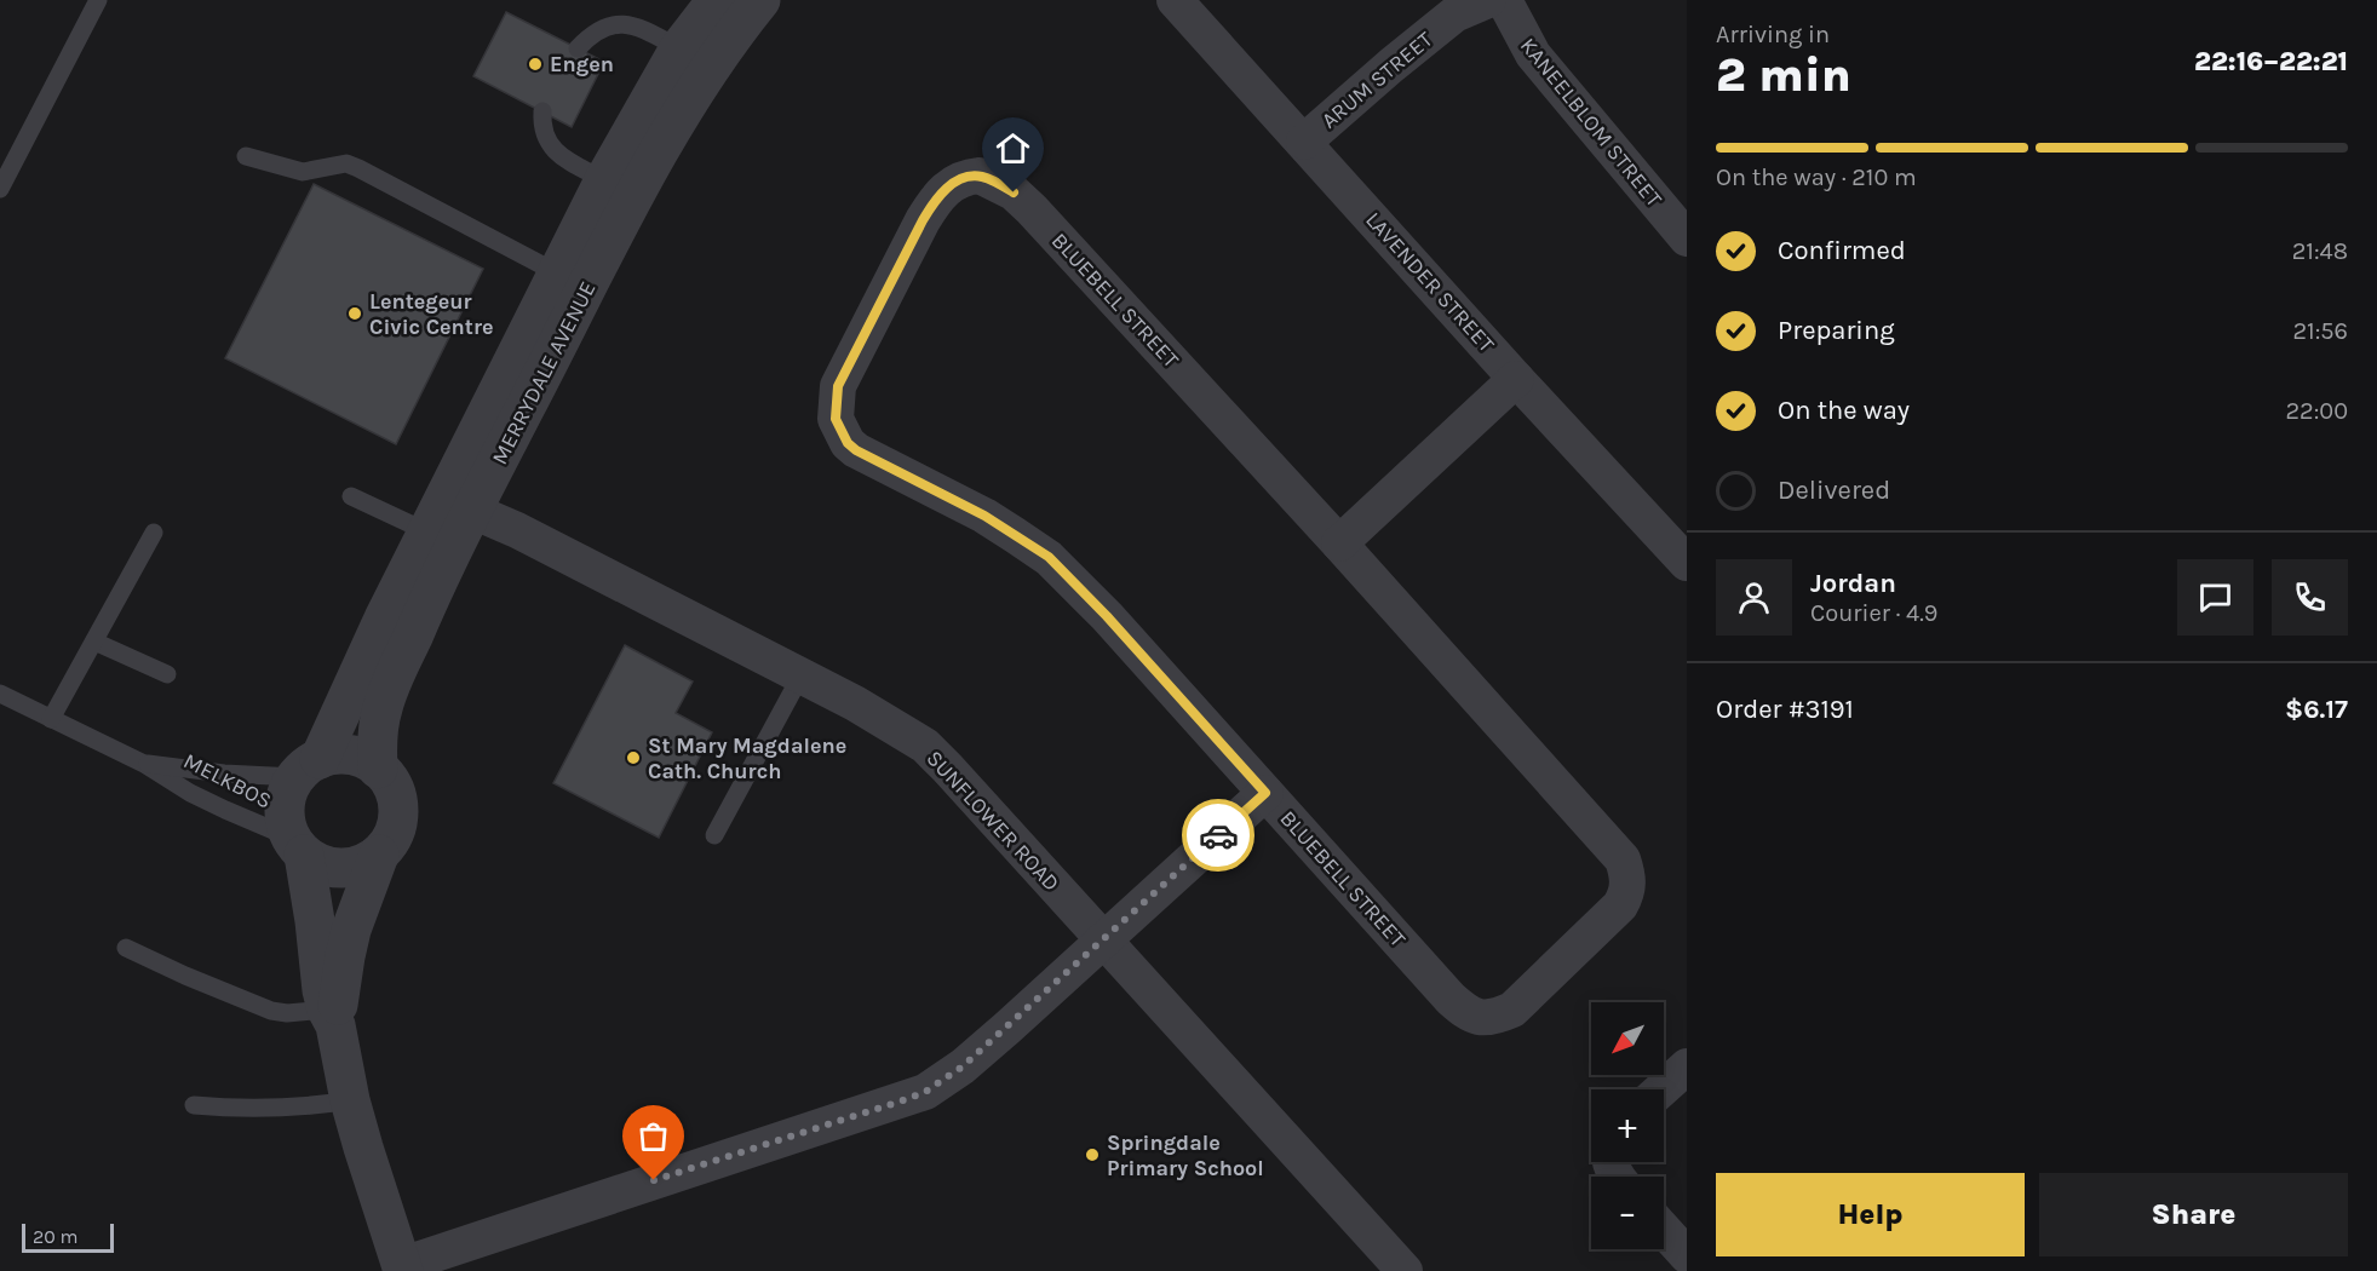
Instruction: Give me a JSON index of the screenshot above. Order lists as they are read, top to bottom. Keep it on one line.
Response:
{"streets":{"street":["ARUM STREET","KANEELBLOM STREET","LAVENDER STREET","BLUEBELL STREET","MERRYDALE AVENUE","SUNFLOWER ROAD"],"lane":["MELKBOS"]},"crossings":[["ARUM STREET","LAVENDER STREET"],["MERRYDALE AVENUE","MELKBOS"],["MERRYDALE AVENUE","SUNFLOWER ROAD"]],"places":["Engen","Lentegeur Civic Centre","St Mary Magdalene Cath. Church","Springdale Primary School"],"scale_bar":"20 m","north":"bottom left","page":{"heading":["2 min","Arriving in","22:16–22:21"],"panel":["Jordan","Courier · 4.9","Order #3191","$6.17"],"bar":"On the way · 210 m","list":[["Confirmed","21:48"],["Preparing","21:56"],["On the way","22:00"],"Delivered"],"map_buttons":["+","−"],"buttons":["Help","Share"],"scale":"20 m"}}
